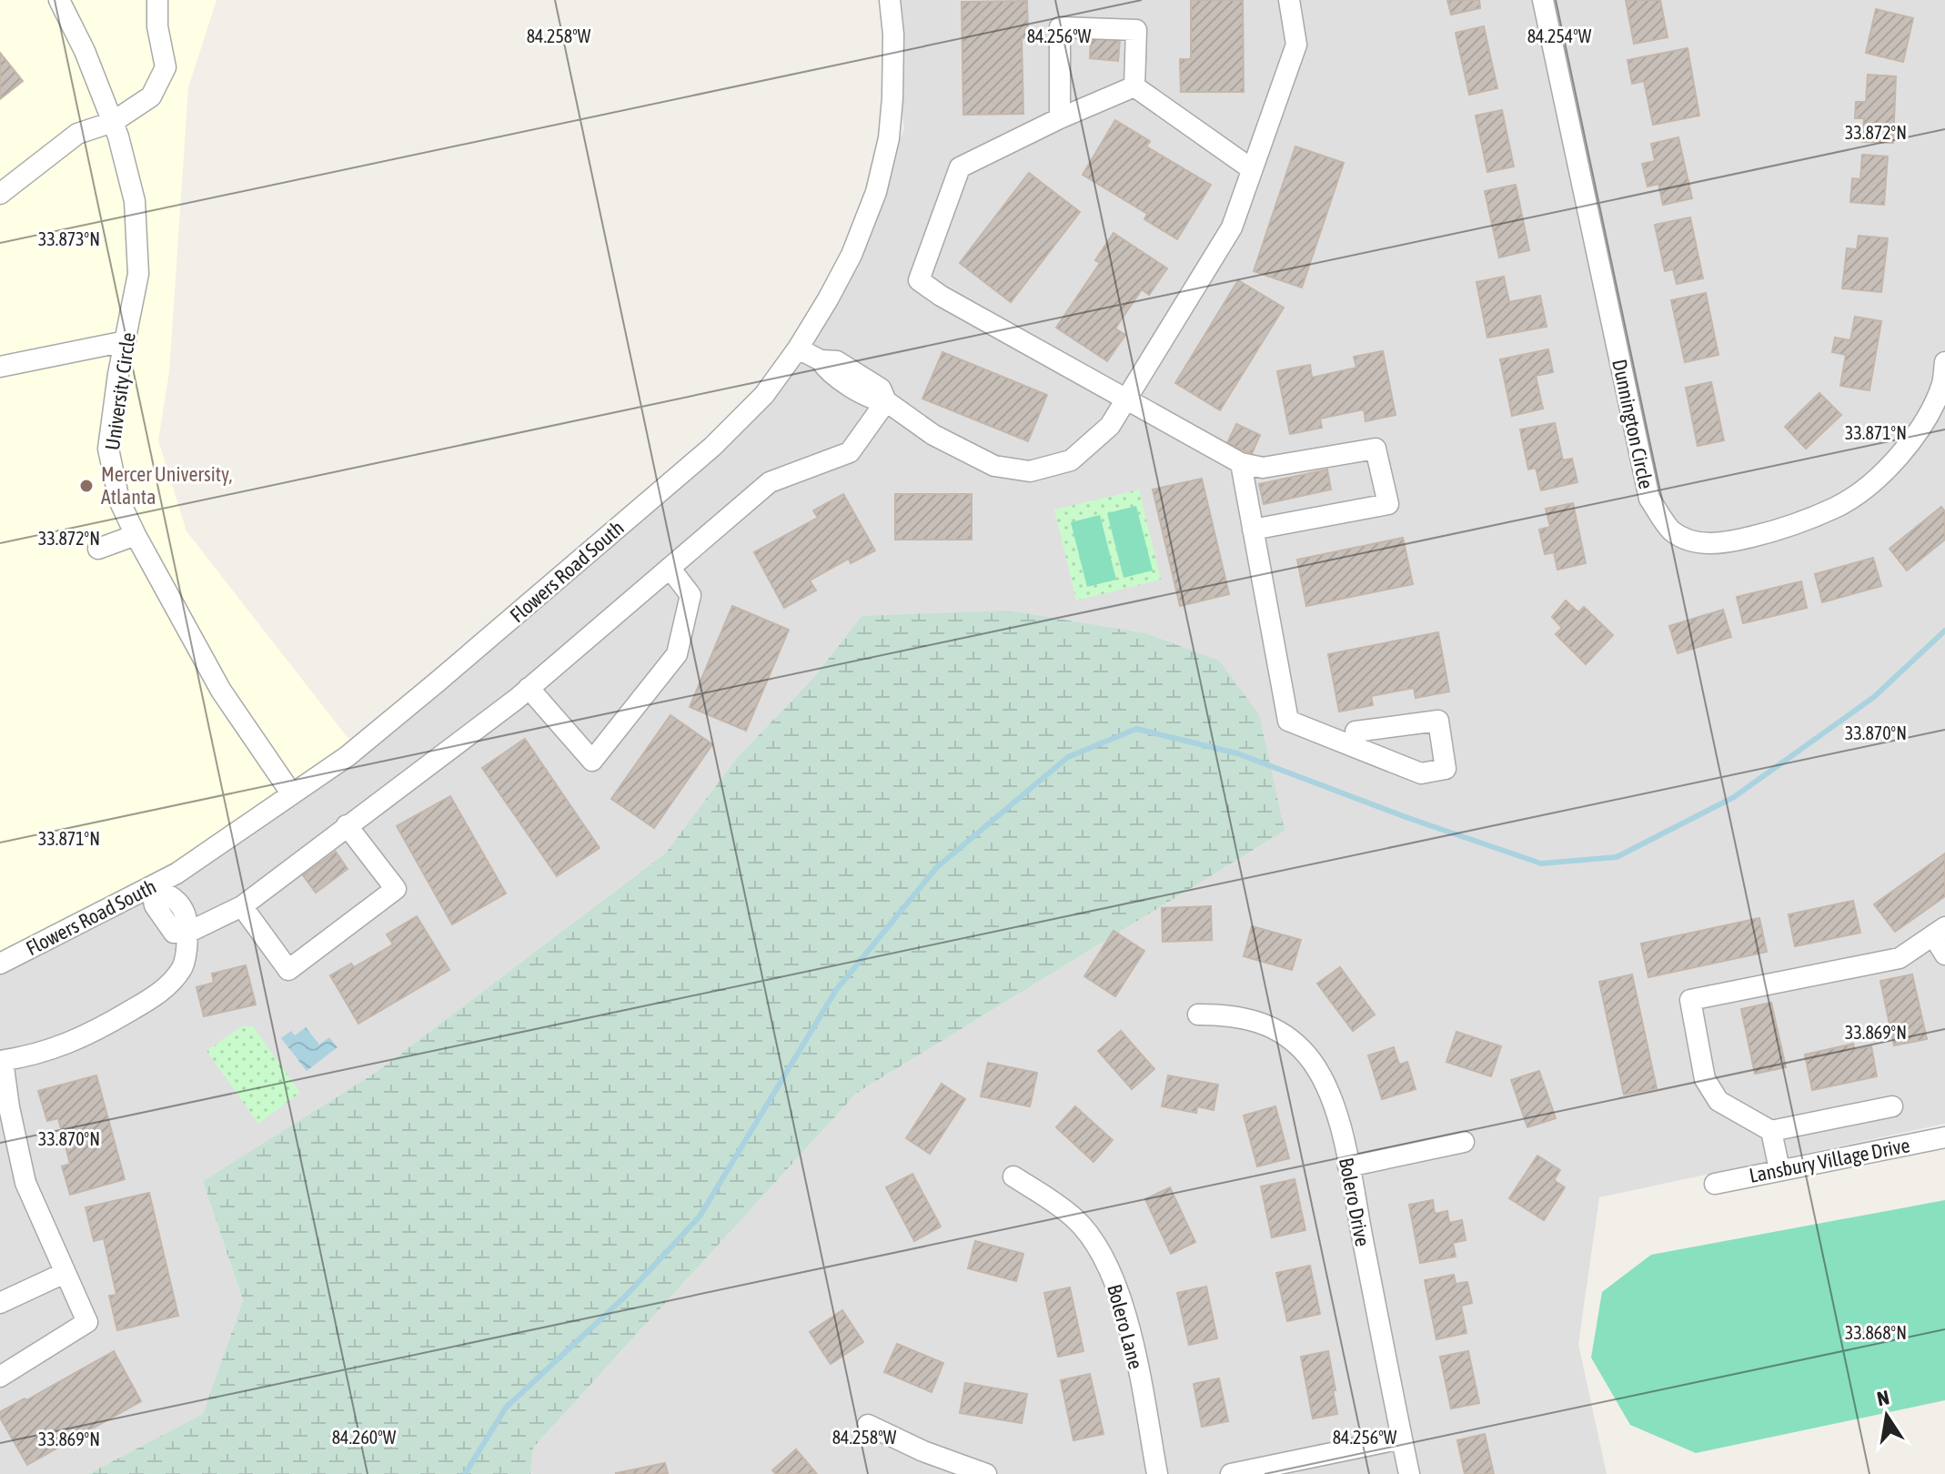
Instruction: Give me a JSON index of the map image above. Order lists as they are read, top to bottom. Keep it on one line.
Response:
{"streets":{"street":["University Circle","Dunnington Circle","Flowers Road South","Lansbury Village Drive","Bolero Drive","Bolero Lane"]},"crossings":[["University Circle","Flowers Road South"]],"places":["Mercer University, Atlanta"],"north":"top","coordinates":["84.258°W","84.256°W","84.254°W","33.872°N","33.873°N","33.871°N","33.870°N","33.869°N","33.868°N","84.260°W"]}
